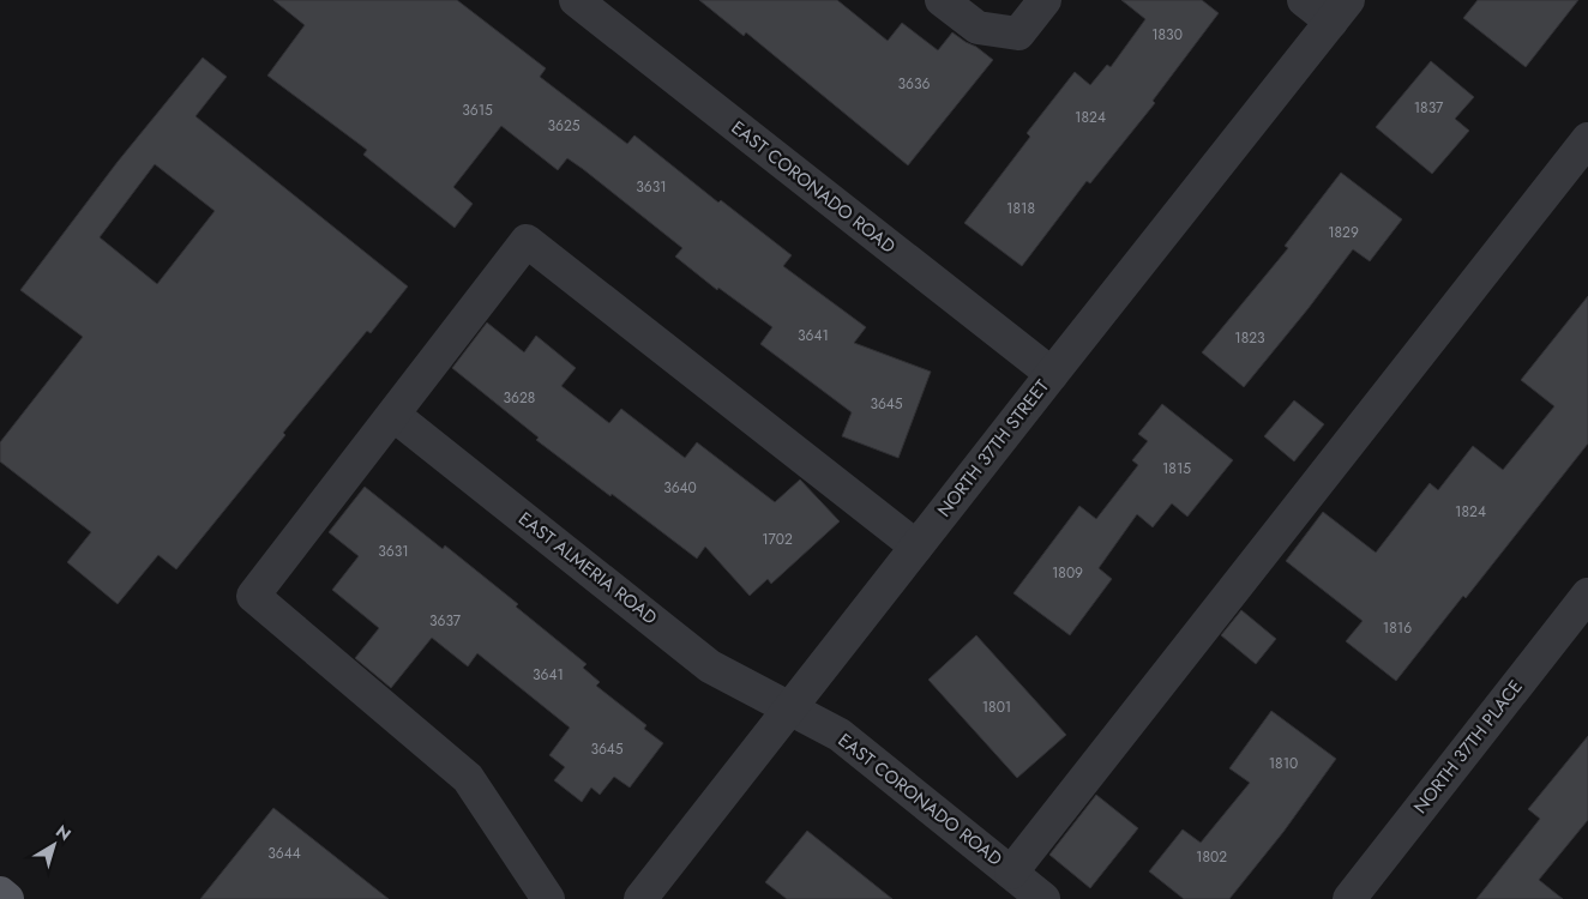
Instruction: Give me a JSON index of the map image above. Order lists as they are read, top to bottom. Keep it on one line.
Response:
{"streets":{"street":["EAST CORONADO ROAD","NORTH 37TH STREET","EAST ALMERIA ROAD","NORTH 37TH PLACE"]},"crossings":[["EAST CORONADO ROAD","NORTH 37TH STREET"],["EAST CORONADO ROAD","EAST ALMERIA ROAD"],["NORTH 37TH STREET","EAST ALMERIA ROAD"]],"house_numbers":["1830","3636","1837","3615","1824","3625","3631","1818","1829","3641","1823","3628","3645","1815","3640","1824","1702","3631","1809","3637","1816","3641","1801","3645","1810","3644","1802"],"north":"top right"}
